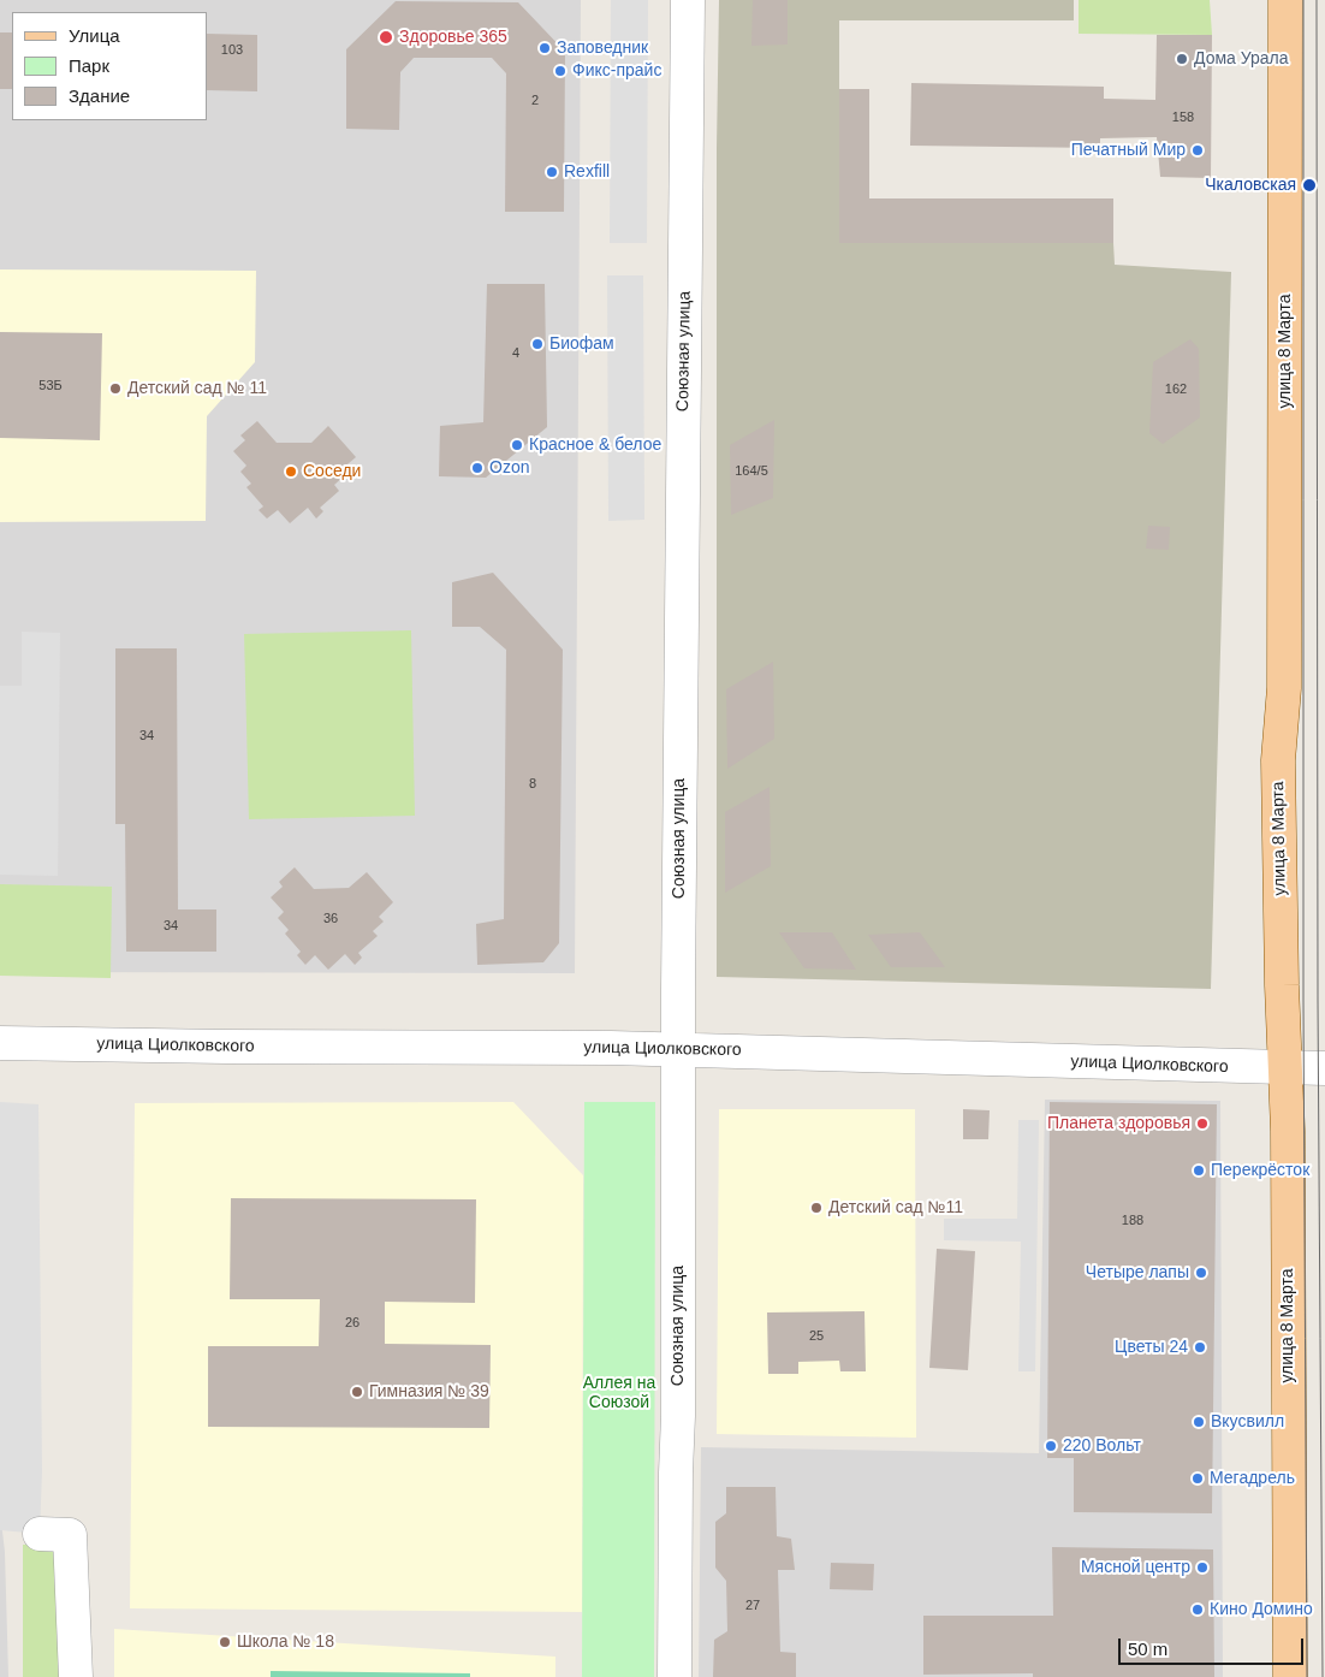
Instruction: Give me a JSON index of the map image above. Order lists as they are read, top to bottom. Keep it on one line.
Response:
{"streets":{"main road":["улица 8 Марта"],"street":["Союзная улица","улица Циолковского"]},"crossings":[["Союзная улица","улица Циолковского"],["улица 8 Марта","улица Циолковского"]],"parks":["Аллея на Союзой"],"places":["Здоровье 365","Заповедник","Дома Урала","Фикс-прайс","Печатный Мир","Rexfill","Чкаловская","Биофам","Детский сад № 11","Красное & белое","Ozon","Соседи","Планета здоровья","Перекрёсток","Детский сад №11","Четыре лапы","Цветы 24","Гимназия № 39","Вкусвилл","220 Вольт","Мегадрель","Мясной центр","Кино Домино","Школа № 18"],"house_numbers":["103","2","158","4","53Б","162","164/5","34","8","36","34","188","26","25","27"],"legend":["Улица","Парк","Здание"],"scale_bar":"50 m"}
